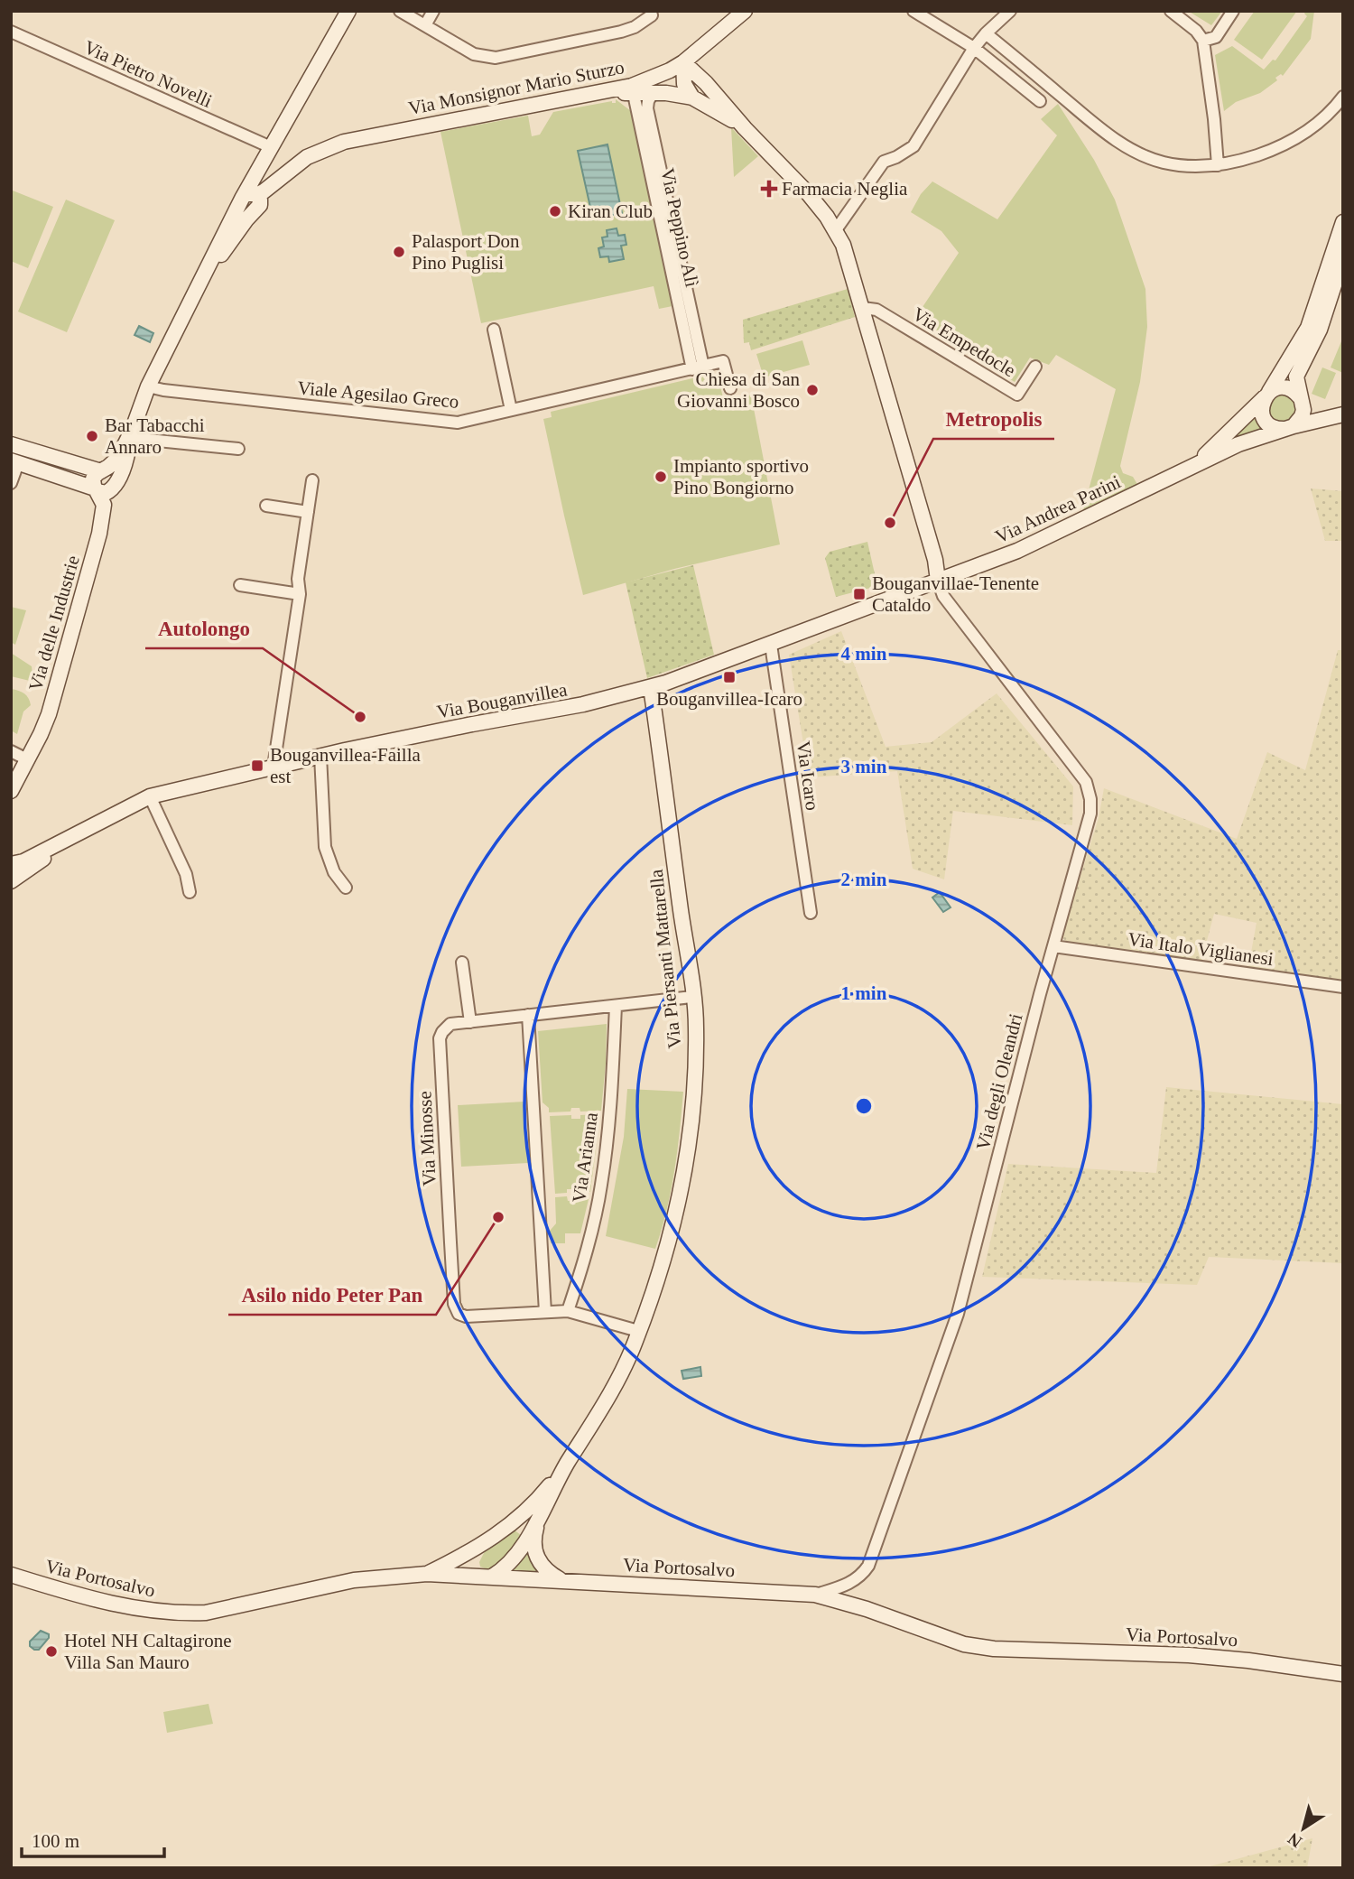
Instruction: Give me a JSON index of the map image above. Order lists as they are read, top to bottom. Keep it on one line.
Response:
{"streets":{"street":["Via Pietro Novelli","Via Monsignor Mario Sturzo","Via Peppino Alì","Via Empedocle","Viale Agesilao Greco","Via Andrea Parini","Via delle Industrie","Via Bouganvillea","Via Icaro","Via Italo Viglianesi","Via Piersanti Mattarella","Via degli Oleandri","Via Minosse","Via Arianna","Via Portosalvo"]},"crossings":[["Via Monsignor Mario Sturzo","Via Peppino Alì"],["Via Peppino Alì","Viale Agesilao Greco"],["Via Andrea Parini","Via Bouganvillea"],["Via Andrea Parini","Via degli Oleandri"],["Via Bouganvillea","Via Icaro"],["Via Bouganvillea","Via Piersanti Mattarella"],["Via Bouganvillea","Via degli Oleandri"],["Via Italo Viglianesi","Via degli Oleandri"],["Via Piersanti Mattarella","Via Minosse"],["Via degli Oleandri","Via Portosalvo"],["Via Minosse","Via Arianna"]],"places":{"health":["Farmacia Neglia"],"other":["Kiran Club","Palasport Don Pino Puglisi","Chiesa di San Giovanni Bosco","Bar Tabacchi Annaro","Impianto sportivo Pino Bongiorno","Metropolis","Autolongo","Asilo nido Peter Pan","Hotel NH Caltagirone Villa San Mauro"],"transit":["Bouganvillae-Tenente Cataldo","Bouganvillea-Icaro","Bouganvillea-Failla est"]},"scale_bar":"100 m","north":"bottom left","rings":["4 min","3 min","2 min","1 min"]}
